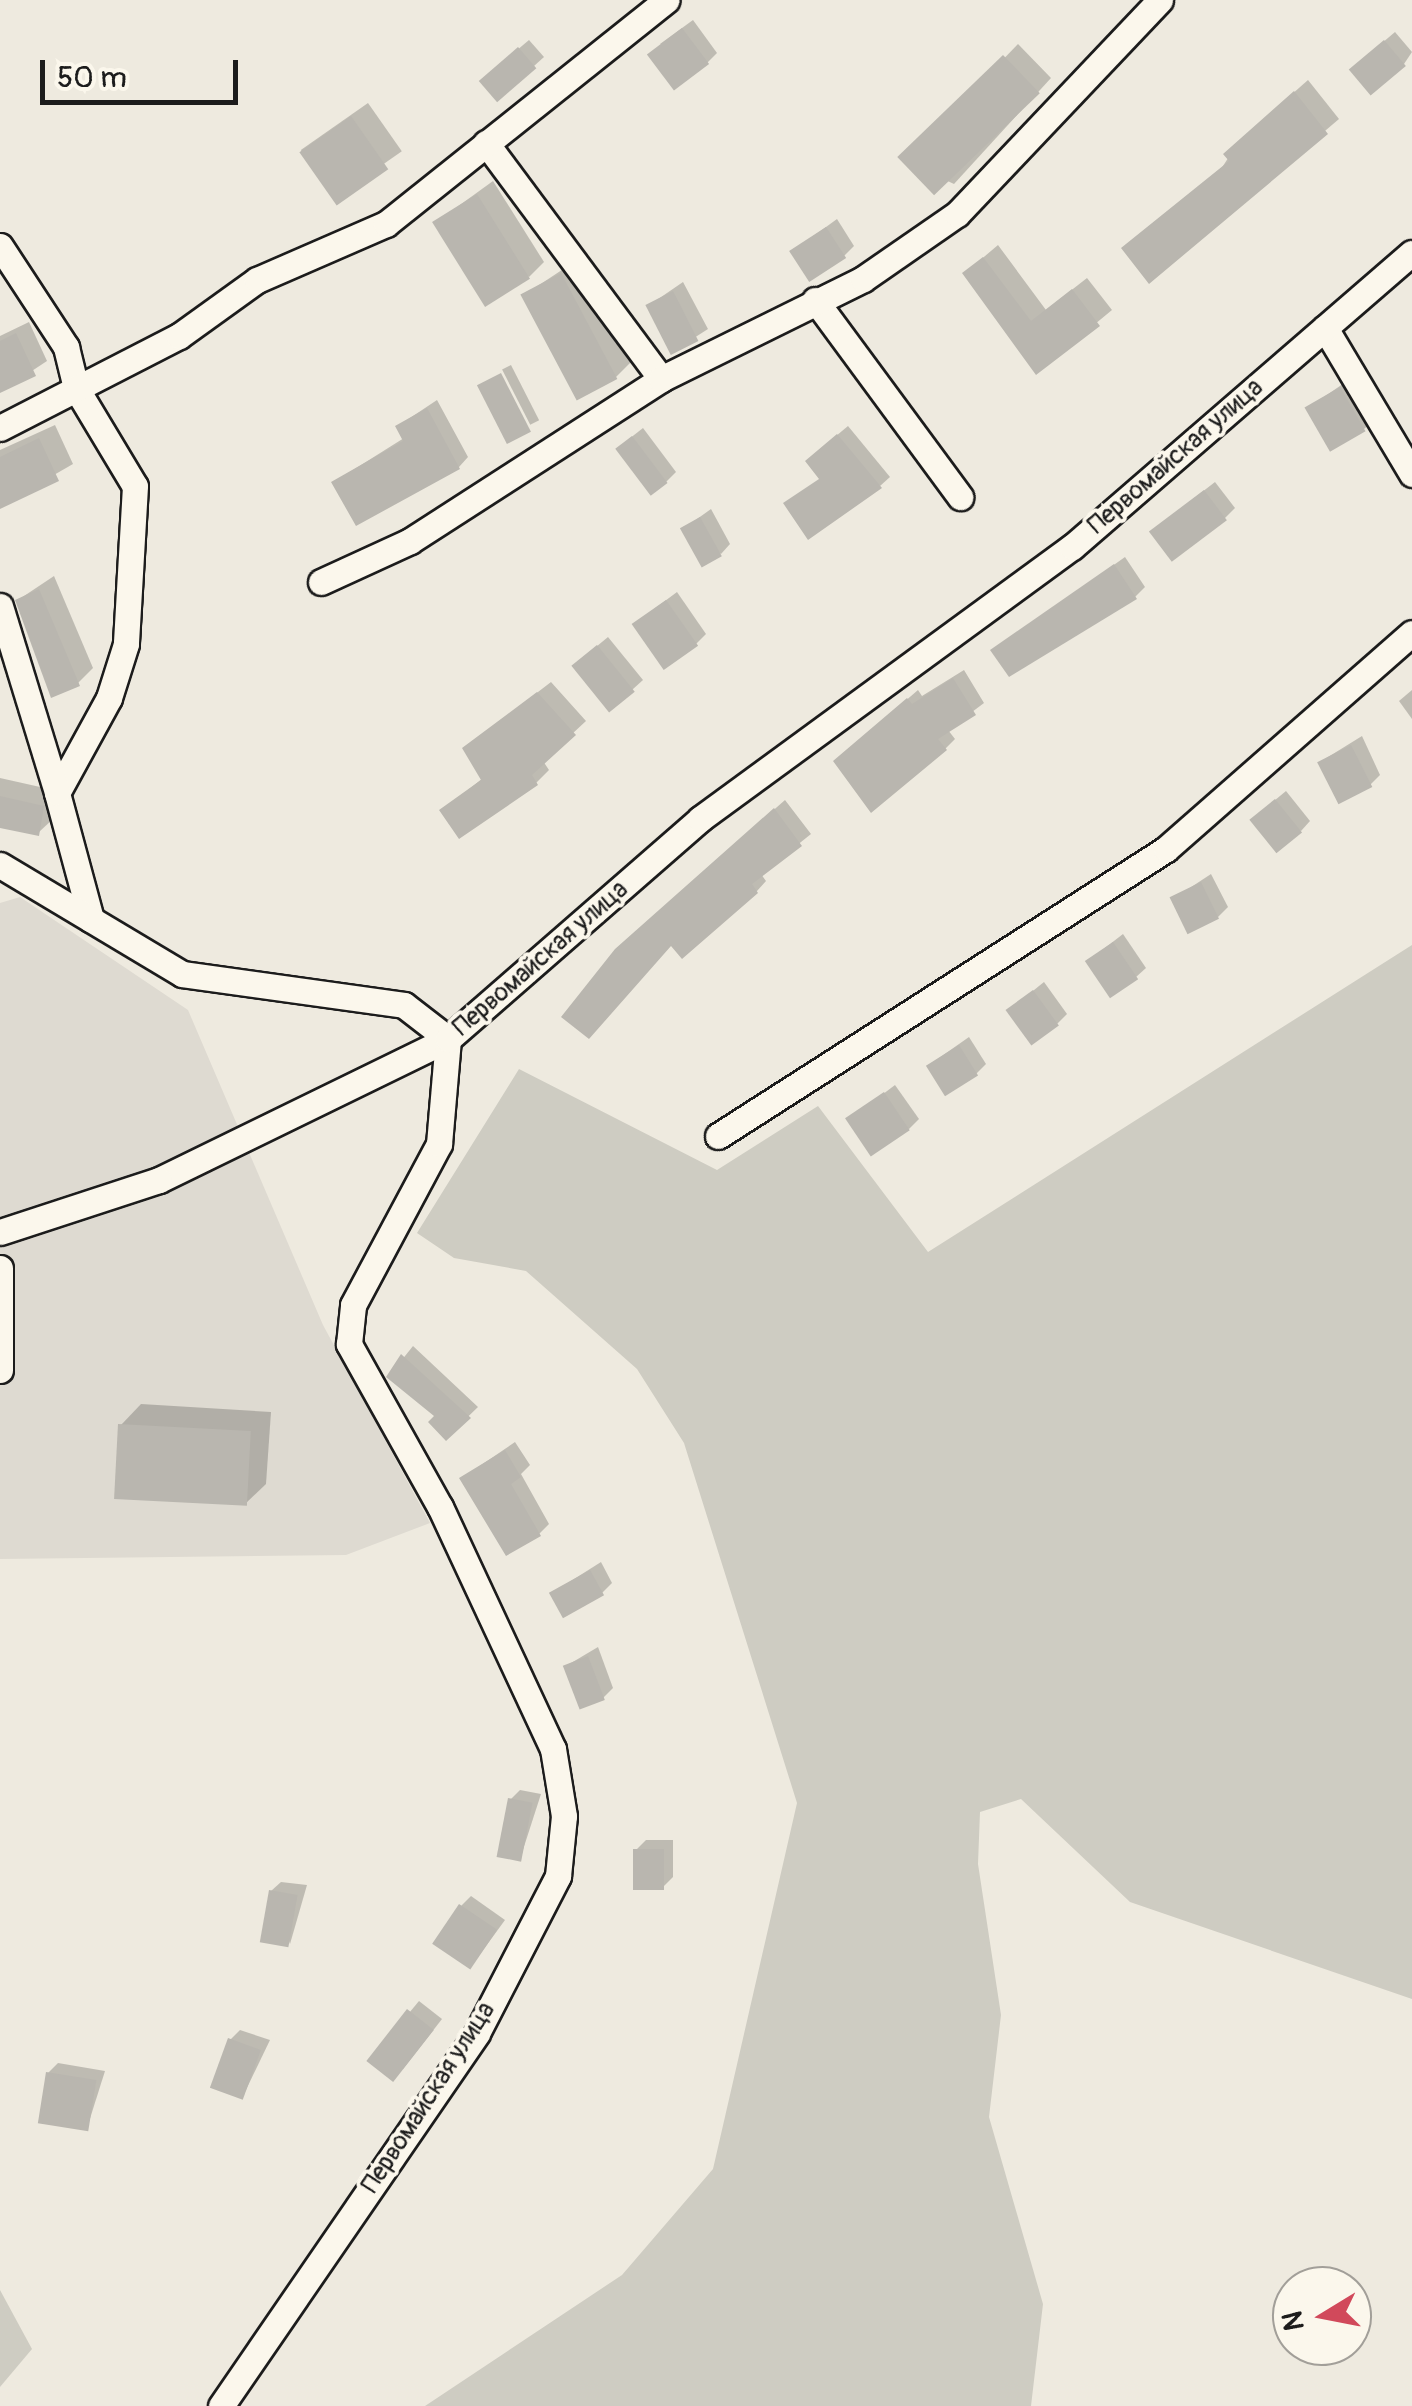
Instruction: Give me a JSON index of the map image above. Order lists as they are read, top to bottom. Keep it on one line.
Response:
{"streets":{"street":["Первомайская улица"]},"scale_bar":"50 m","north":"left"}
